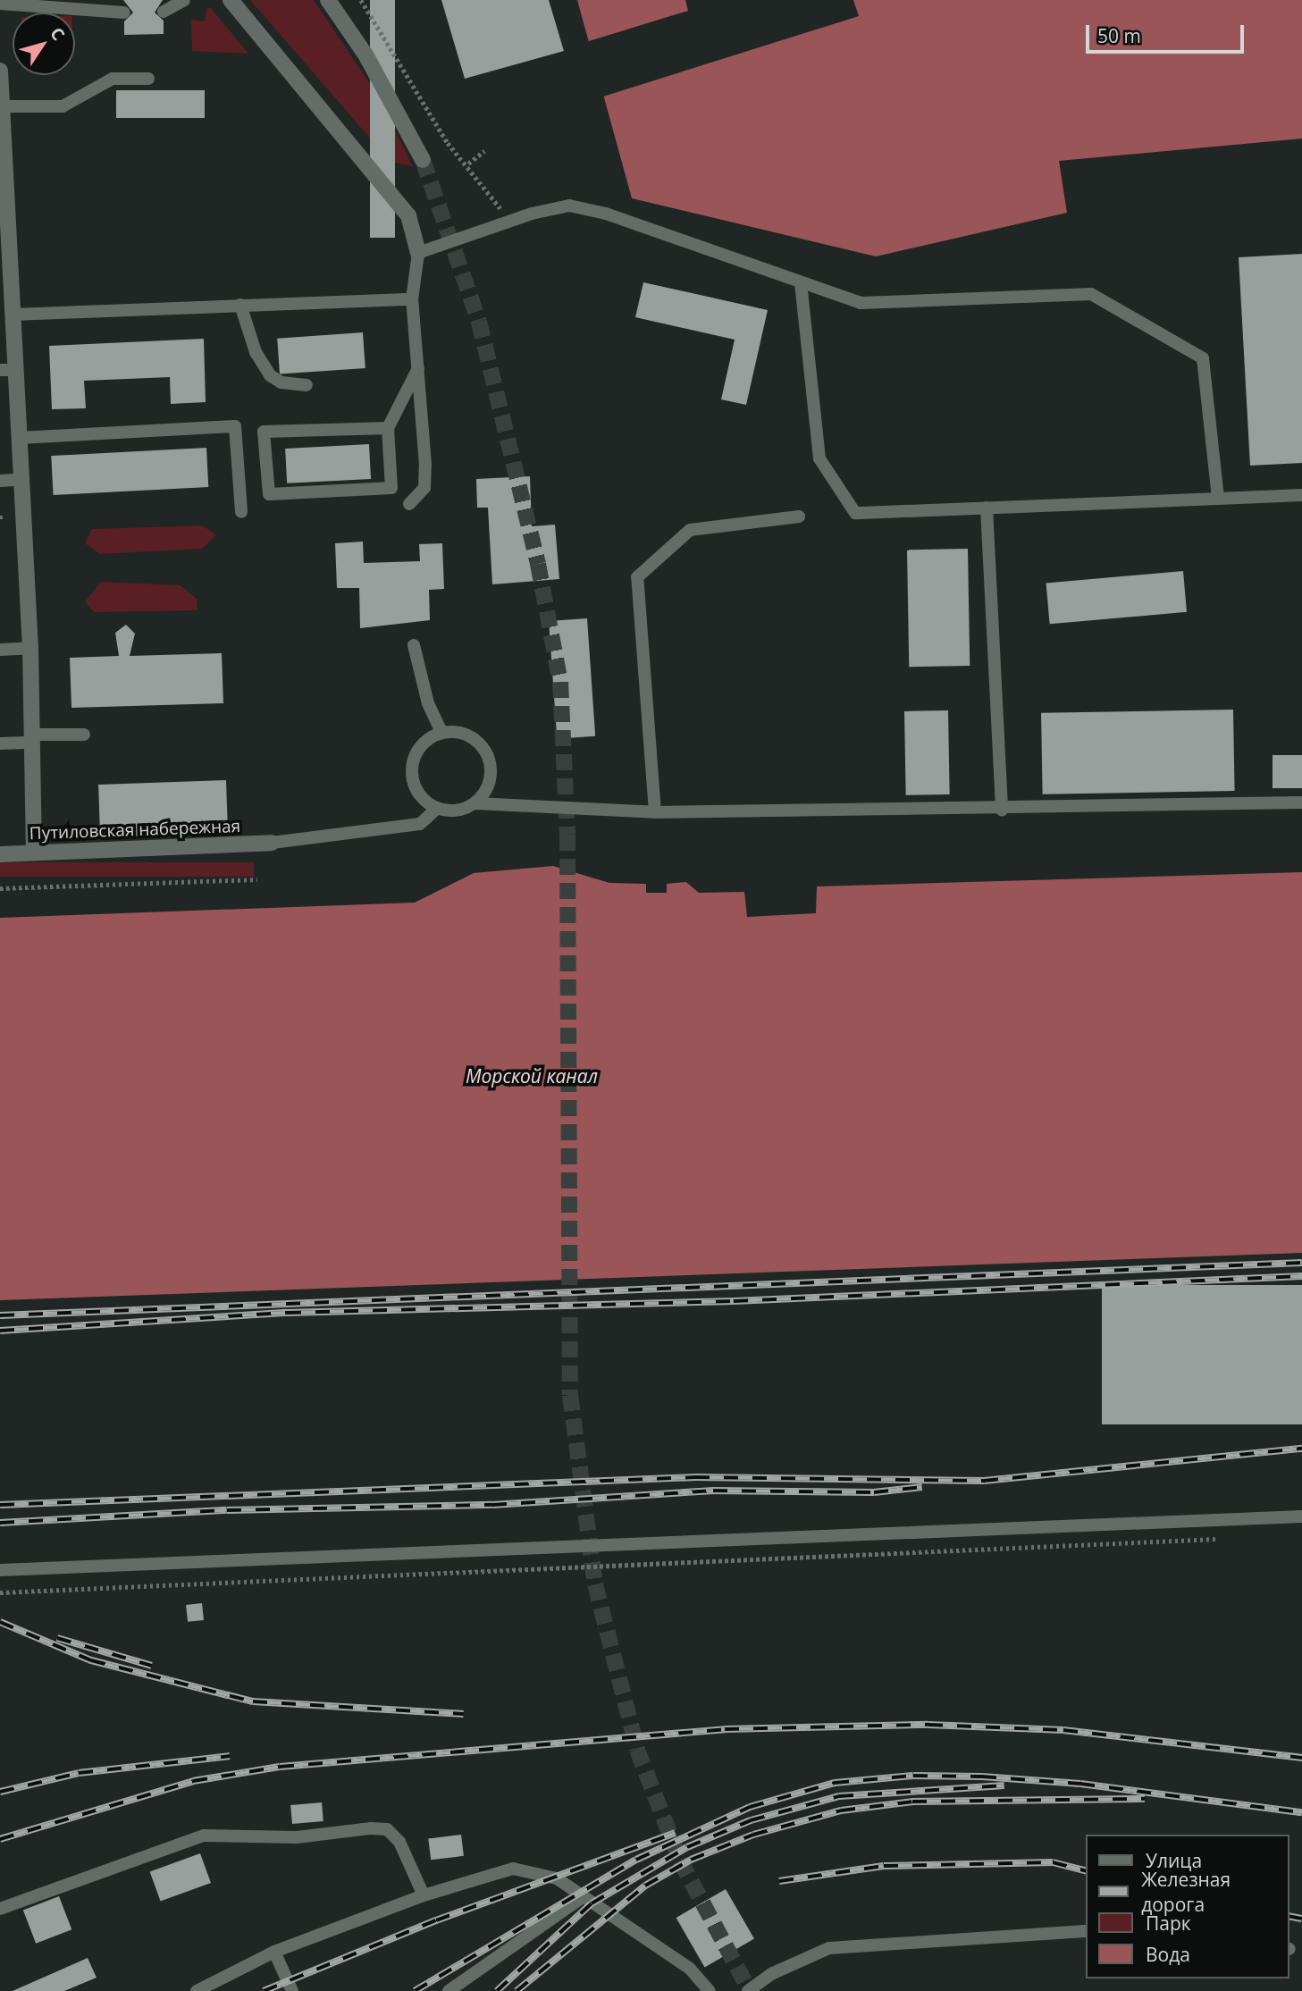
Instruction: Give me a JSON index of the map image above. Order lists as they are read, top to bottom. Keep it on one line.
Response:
{"streets":{"street":["Путиловская набережная"]},"water":["Морской канал"],"legend":["Улица","Железная дорога","Парк","Вода"],"scale_bar":"50 m","north":"top right"}
